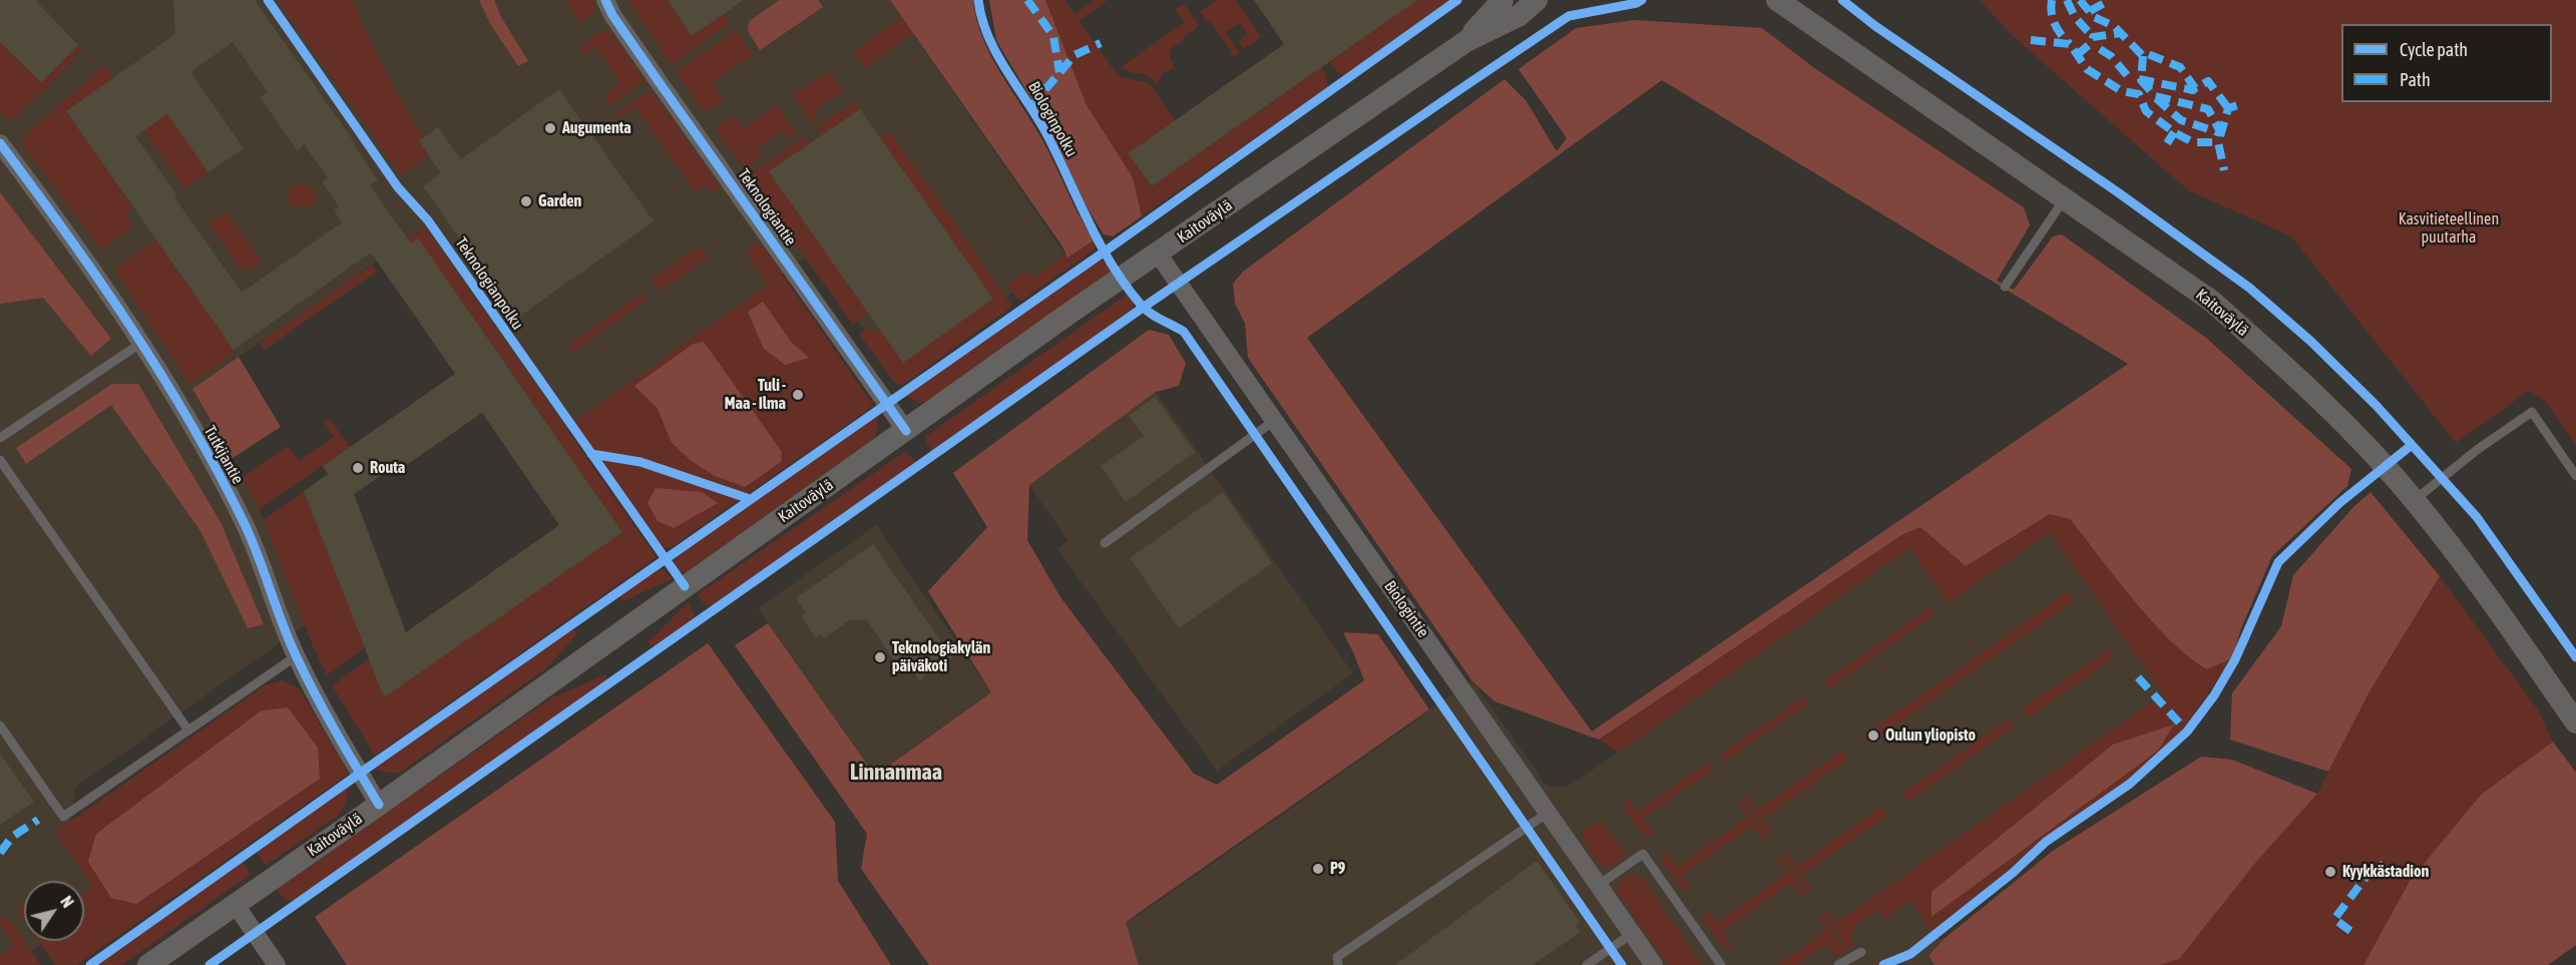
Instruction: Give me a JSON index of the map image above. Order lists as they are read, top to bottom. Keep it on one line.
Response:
{"streets":{"street":["Teknologiantie","Kaitoväylä","Tutkijantie","Biologintie"],"cycle path":["Biologinpolku","Teknologianpolku"]},"crossings":[["Teknologiantie","Kaitoväylä"],["Kaitoväylä","Tutkijantie"],["Kaitoväylä","Biologintie"]],"districts":["Linnanmaa"],"parks":["Kasvitieteellinen puutarha"],"places":["Augumenta","Garden","Tuli - Maa - Ilma","Routa","Teknologiakylän päiväkoti","Oulun yliopisto","P9","Kyykkästadion"],"legend":["Cycle path","Path"],"north":"top right"}
